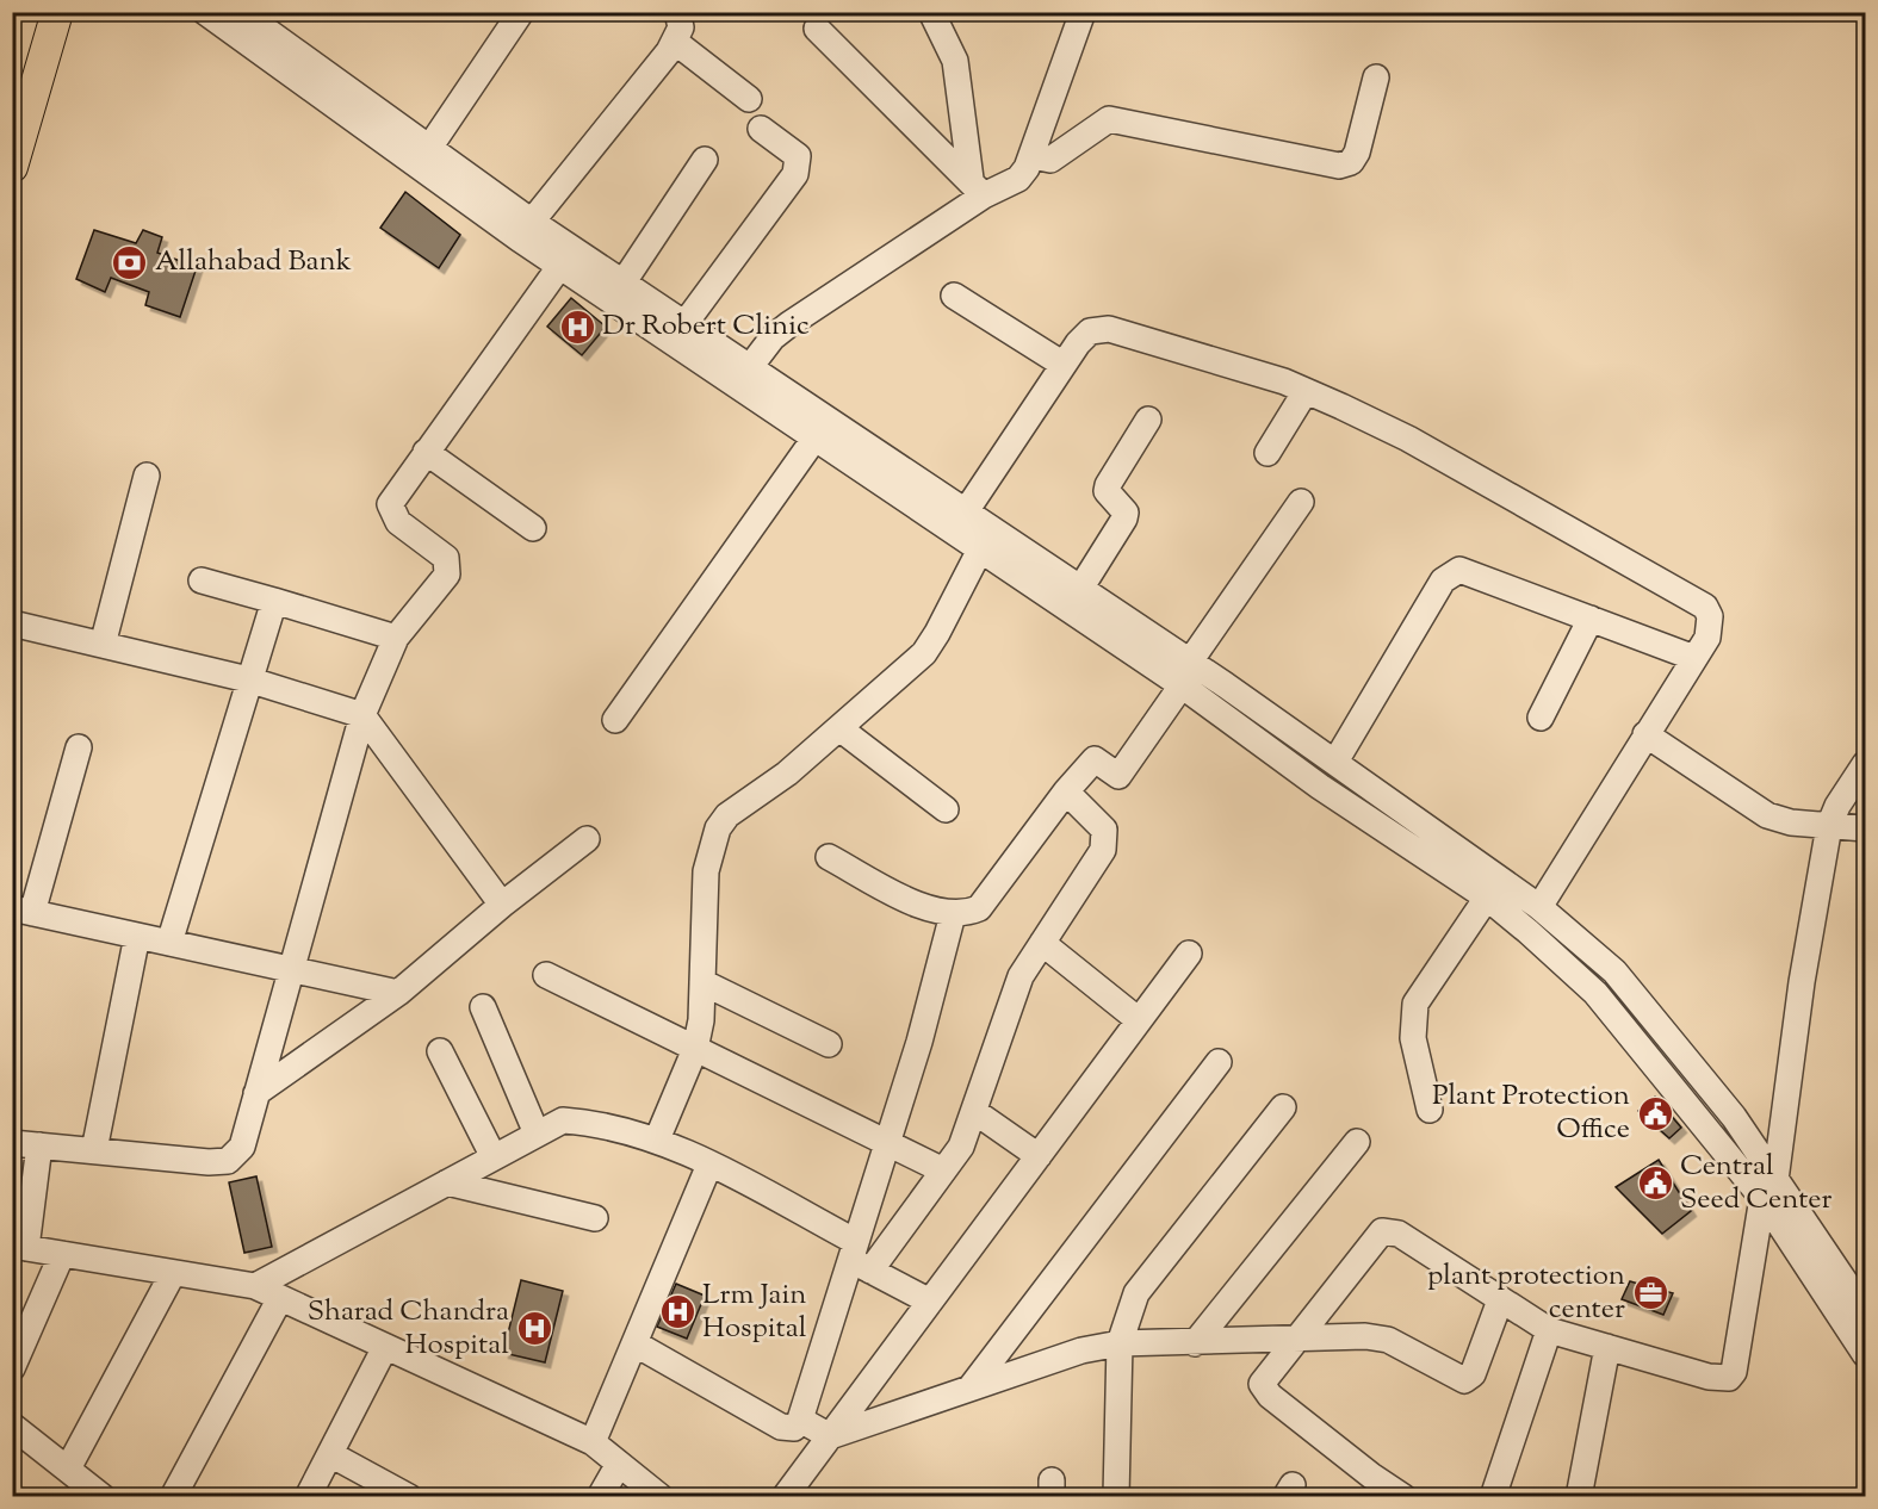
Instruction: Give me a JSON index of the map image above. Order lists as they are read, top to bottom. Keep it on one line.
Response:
{"places":{"bank":["Allahabad Bank"],"hospital":["Dr Robert Clinic","Lrm Jain Hospital","Sharad Chandra Hospital"],"public building":["Plant Protection Office","Central Seed Center"],"office":["plant protection center"]}}
